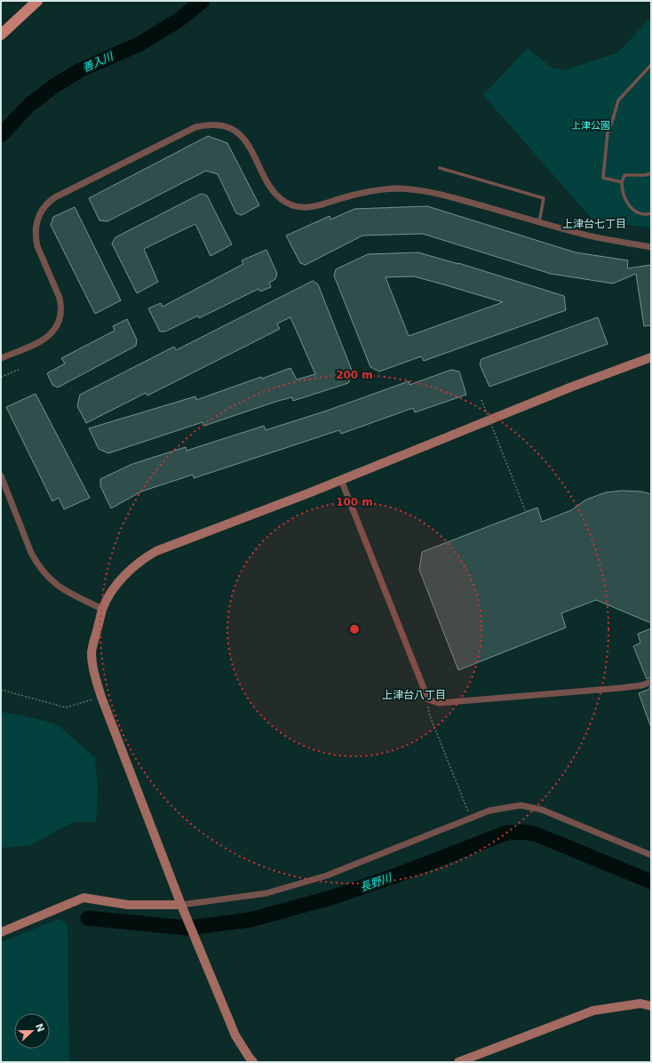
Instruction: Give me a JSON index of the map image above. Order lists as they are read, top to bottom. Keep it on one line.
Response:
{"districts":["上津台七丁目","上津台八丁目"],"water":["善入川","長野川"],"parks":["上津公園"],"north":"right","rings":["200 m","100 m"]}
